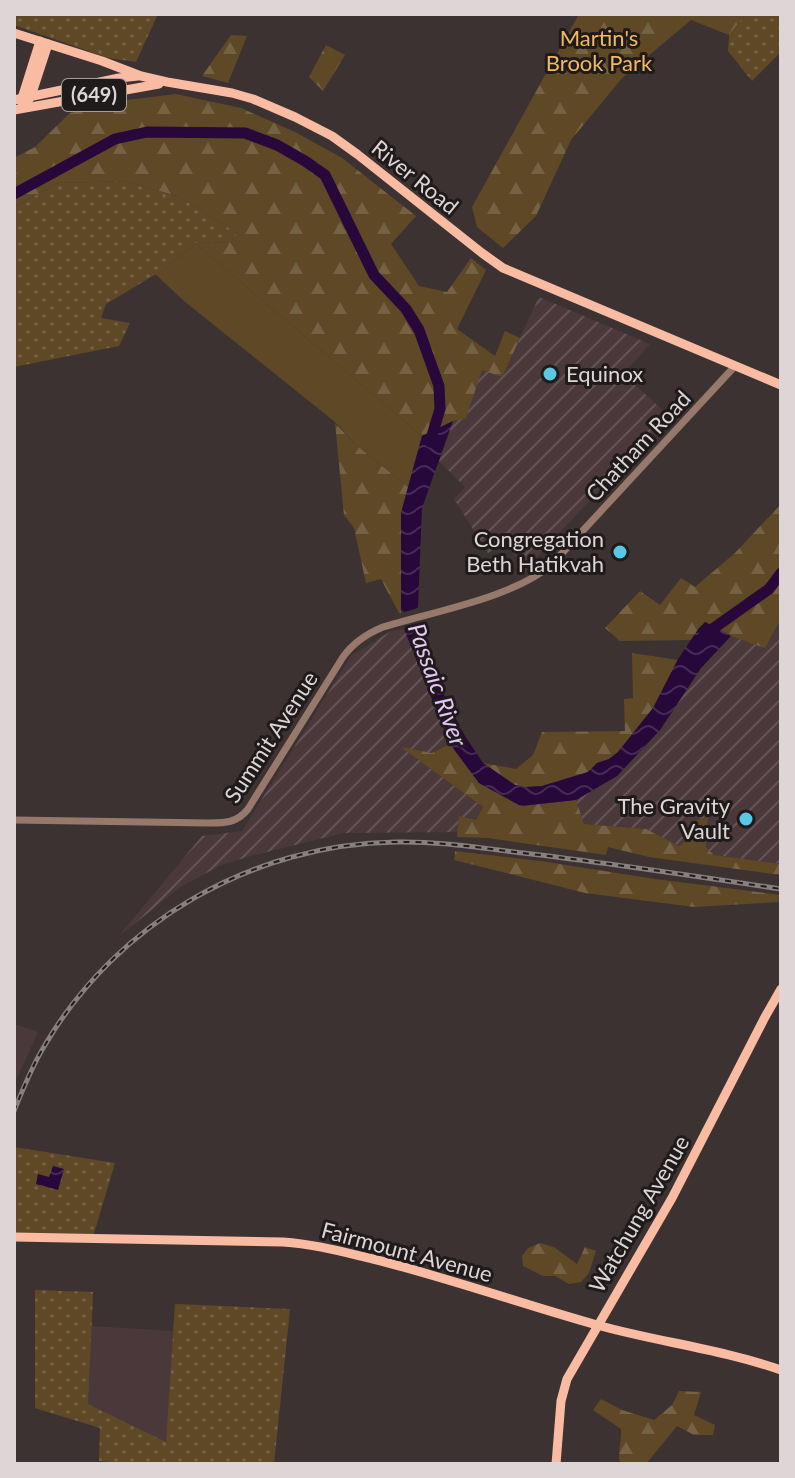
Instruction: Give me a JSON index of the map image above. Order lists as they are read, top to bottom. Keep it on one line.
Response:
{"streets":{"main road":["(649)","River Road","Watchung Avenue","Fairmount Avenue"],"street":["Chatham Road","Summit Avenue"]},"crossings":[["(649)","River Road"],["River Road","Chatham Road"],["Chatham Road","Summit Avenue"],["Watchung Avenue","Fairmount Avenue"]],"water":["Passaic River"],"parks":["Martin's Brook Park"],"places":["Equinox","Congregation Beth Hatikvah","The Gravity Vault"]}
